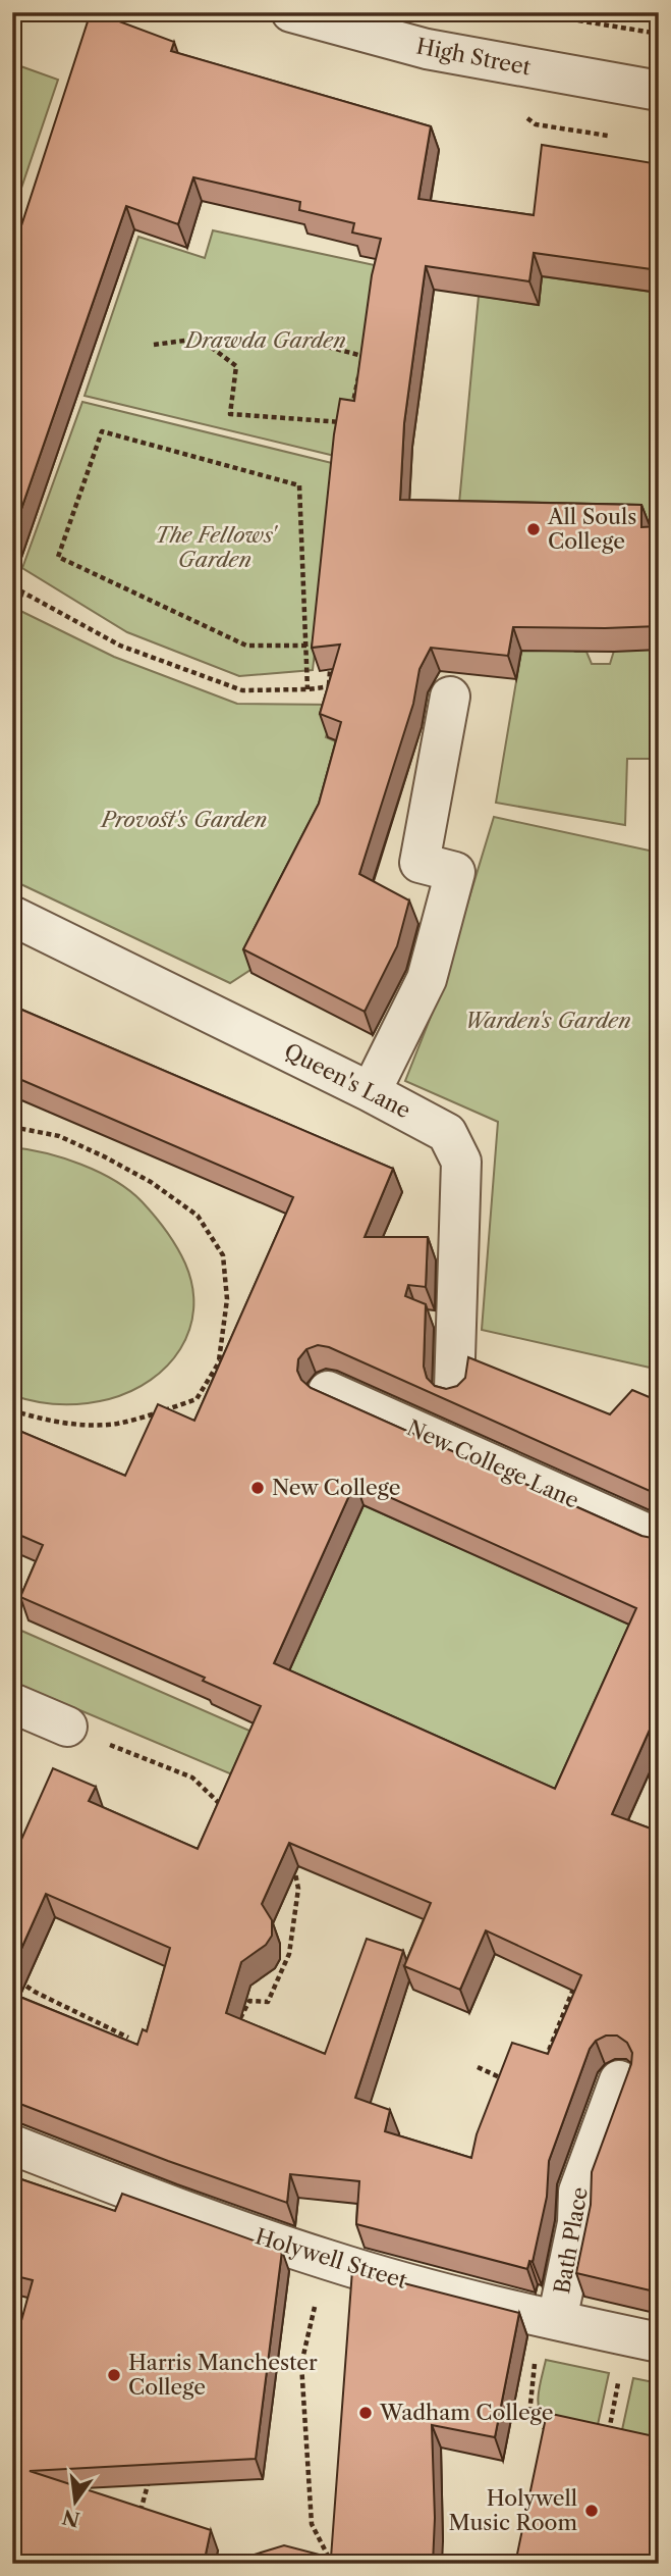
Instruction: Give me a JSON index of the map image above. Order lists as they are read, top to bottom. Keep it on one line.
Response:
{"streets":{"street":["High Street","Queen's Lane","New College Lane","Bath Place","Holywell Street"]},"crossings":[["Queen's Lane","New College Lane"],["Bath Place","Holywell Street"]],"parks":["Drawda Garden","The Fellows' Garden","Provost's Garden","Warden's Garden"],"places":["All Souls College","New College","Harris Manchester College","Wadham College","Holywell Music Room"],"north":"bottom"}
